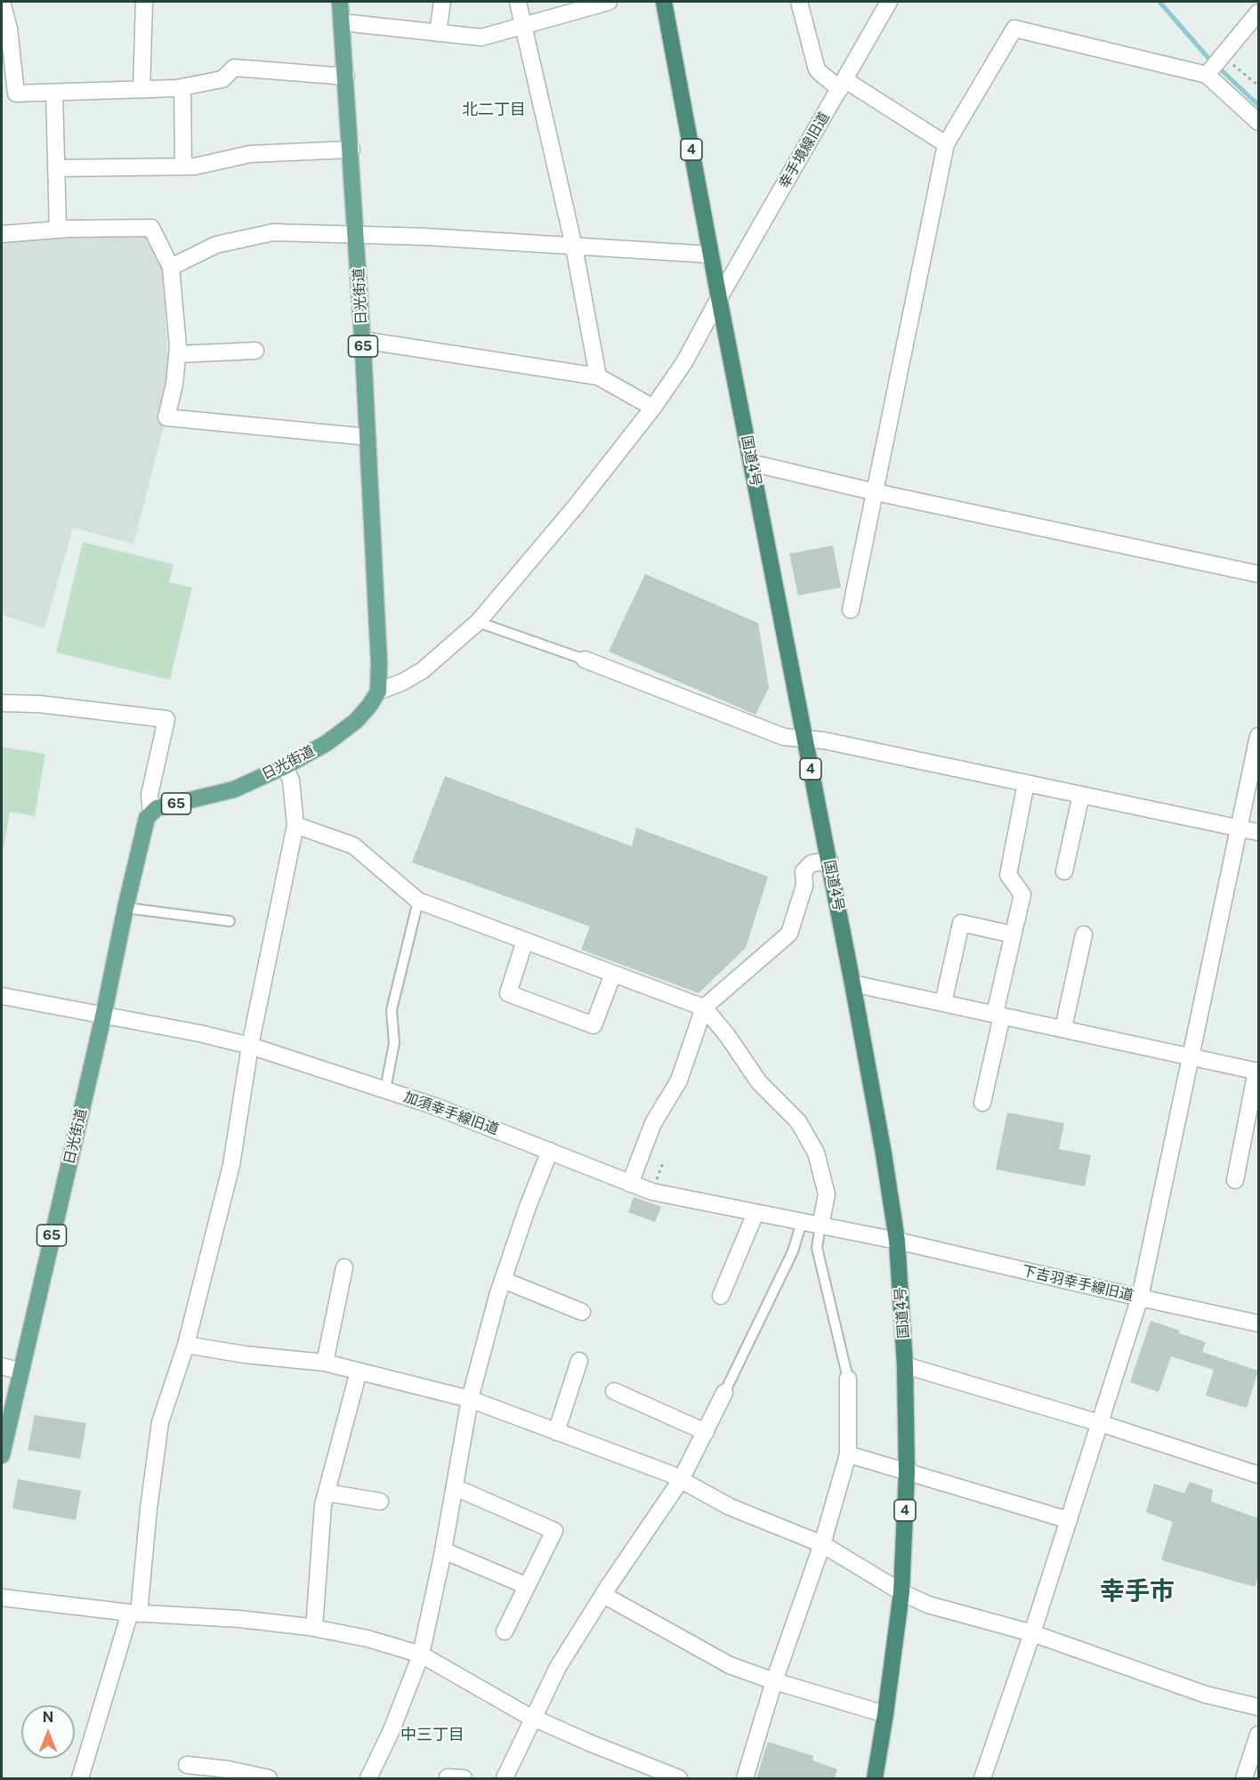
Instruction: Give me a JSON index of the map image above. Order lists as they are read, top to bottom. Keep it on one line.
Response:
{"streets":{"highway":["4","国道4号"],"main road":["日光街道","65"],"street":["幸手境線旧道","加須幸手線旧道","下吉羽幸手線旧道"]},"crossings":[["幸手境線旧道","日光街道"],["幸手境線旧道","国道4号"],["日光街道","加須幸手線旧道"],["国道4号","加須幸手線旧道"],["国道4号","下吉羽幸手線旧道"],["加須幸手線旧道","下吉羽幸手線旧道"]],"districts":["北二丁目","幸手市","中三丁目"],"north":"top"}
